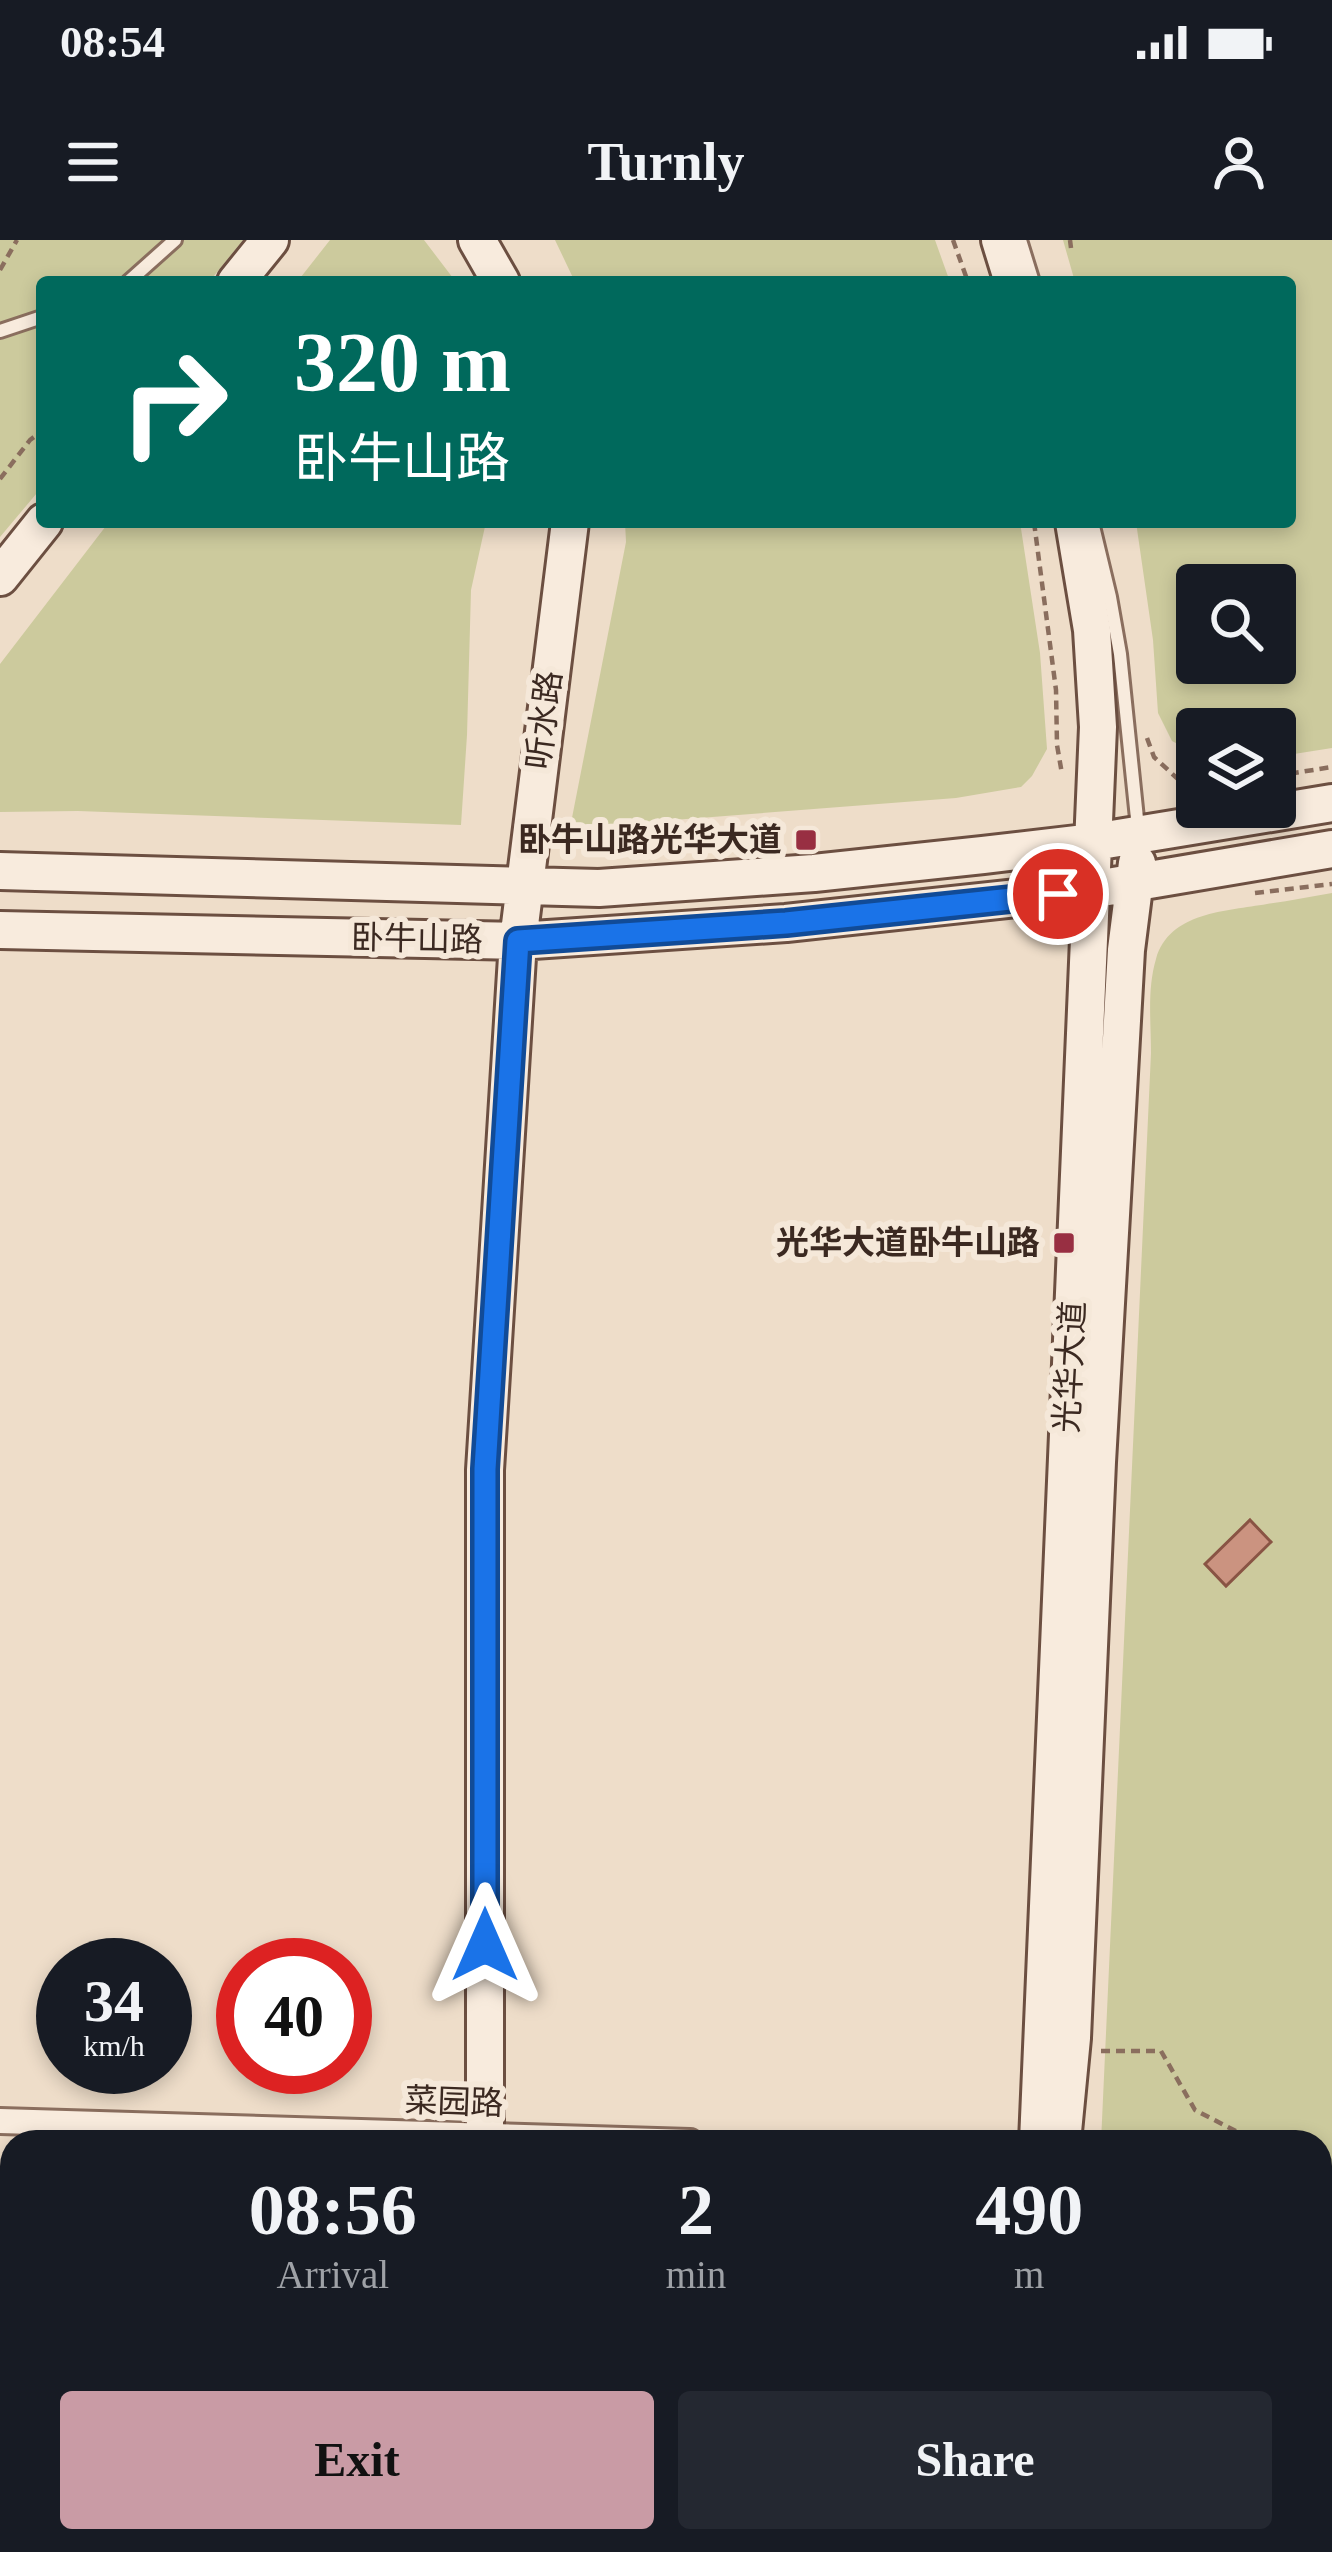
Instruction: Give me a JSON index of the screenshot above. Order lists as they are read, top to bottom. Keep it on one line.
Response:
{"streets":{"main road":["听水路","卧牛山路","光华大道"],"street":["菜园路"]},"crossings":[["听水路","卧牛山路"],["卧牛山路","光华大道"]],"places":{"transit":["卧牛山路光华大道","光华大道卧牛山路"]},"page":{"status":"08:54","header":"Turnly","turn":["320 m","卧牛山路"],"speed":"34 km/h","limit":"40","eta":["08:56","Arrival","2","min","490","m"],"buttons":["Exit","Share"]}}
